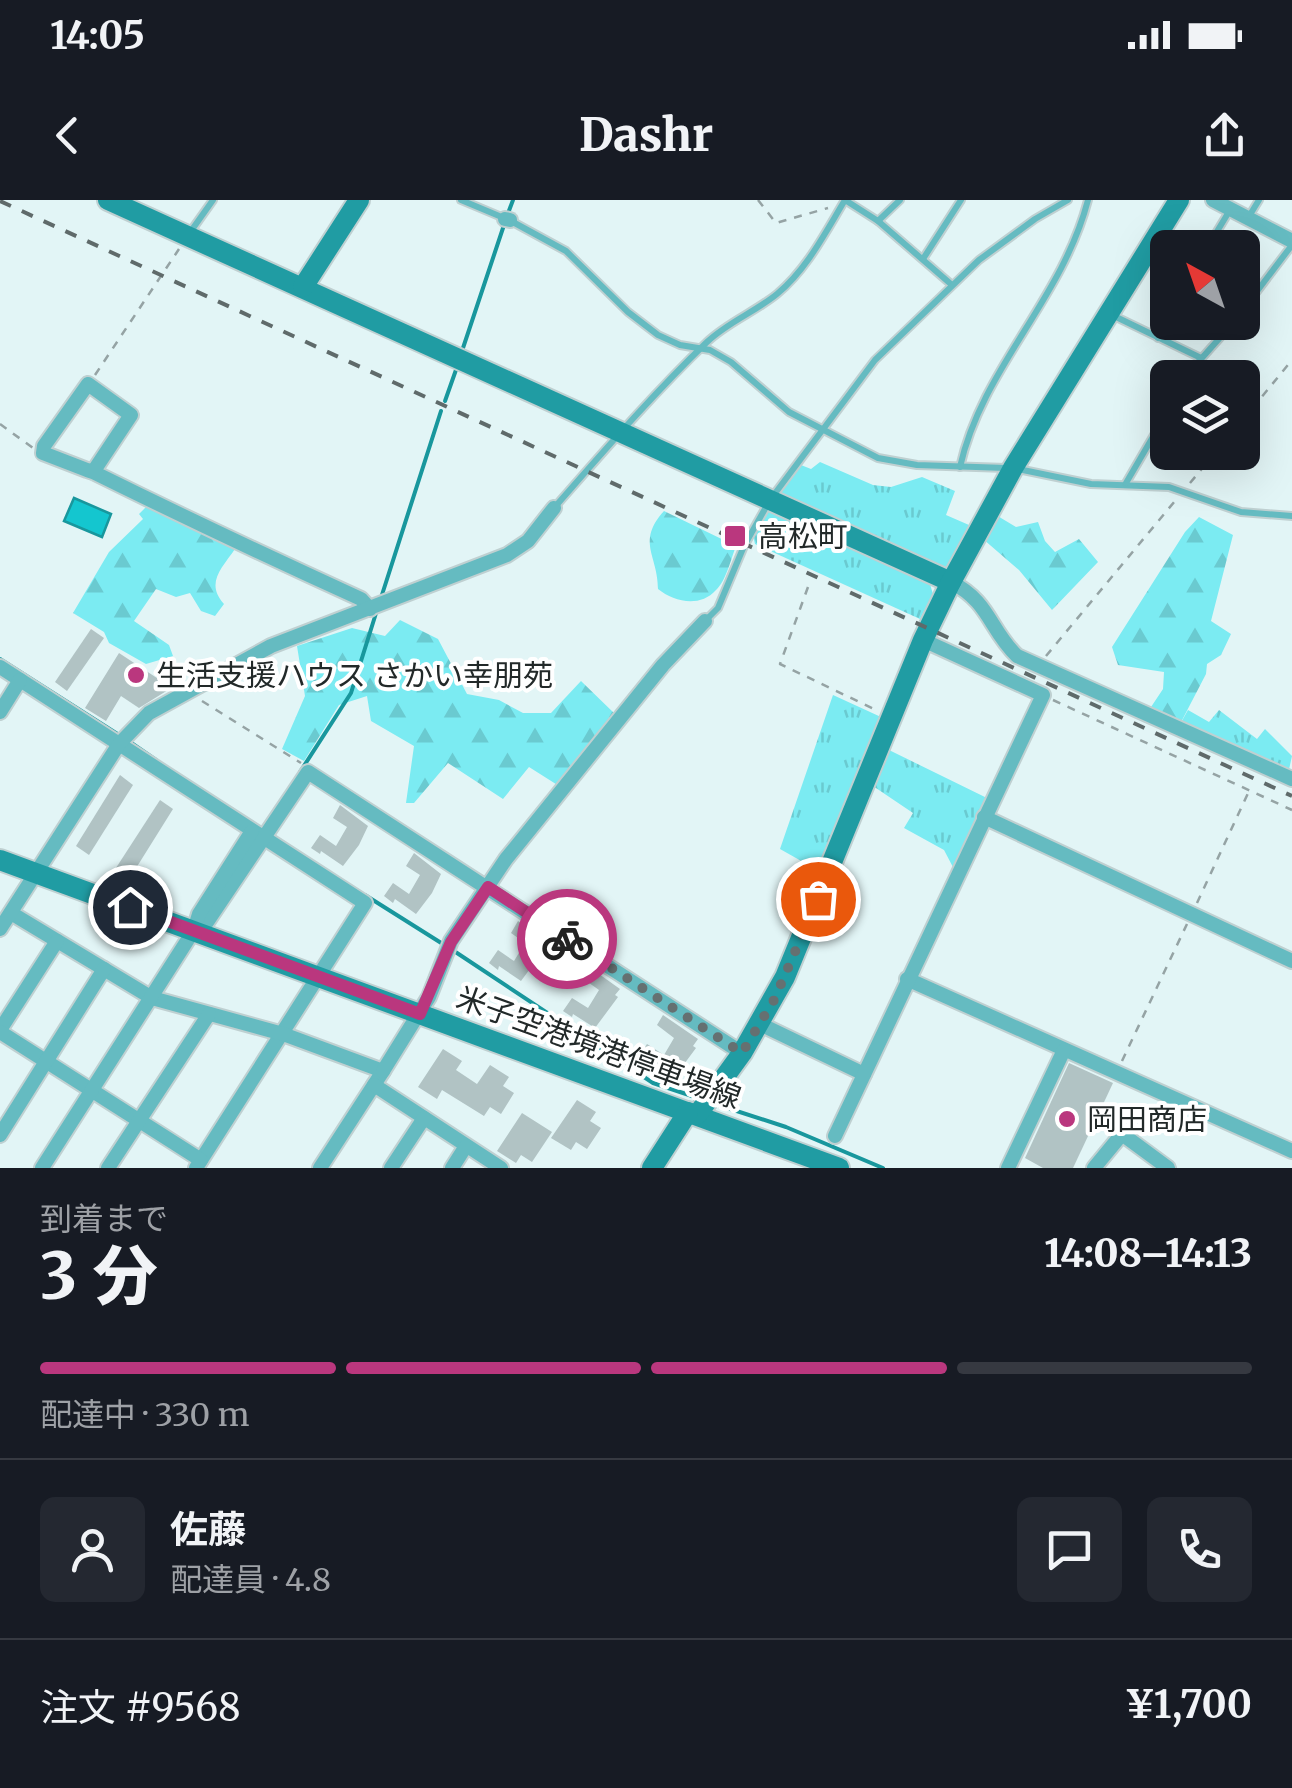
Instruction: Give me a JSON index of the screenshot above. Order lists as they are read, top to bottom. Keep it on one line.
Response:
{"streets":{"street":["米子空港境港停車場線"]},"places":{"transit":["高松町"],"other":["生活支援ハウス さかい幸朋苑","岡田商店"]},"north":"top left","page":{"status":"14:05","header":"Dashr","heading":["3 分","到着まで","14:08–14:13"],"panel":["佐藤","配達員 · 4.8","注文 #9568","¥1,700"],"bar":"配達中 · 330 m"}}
